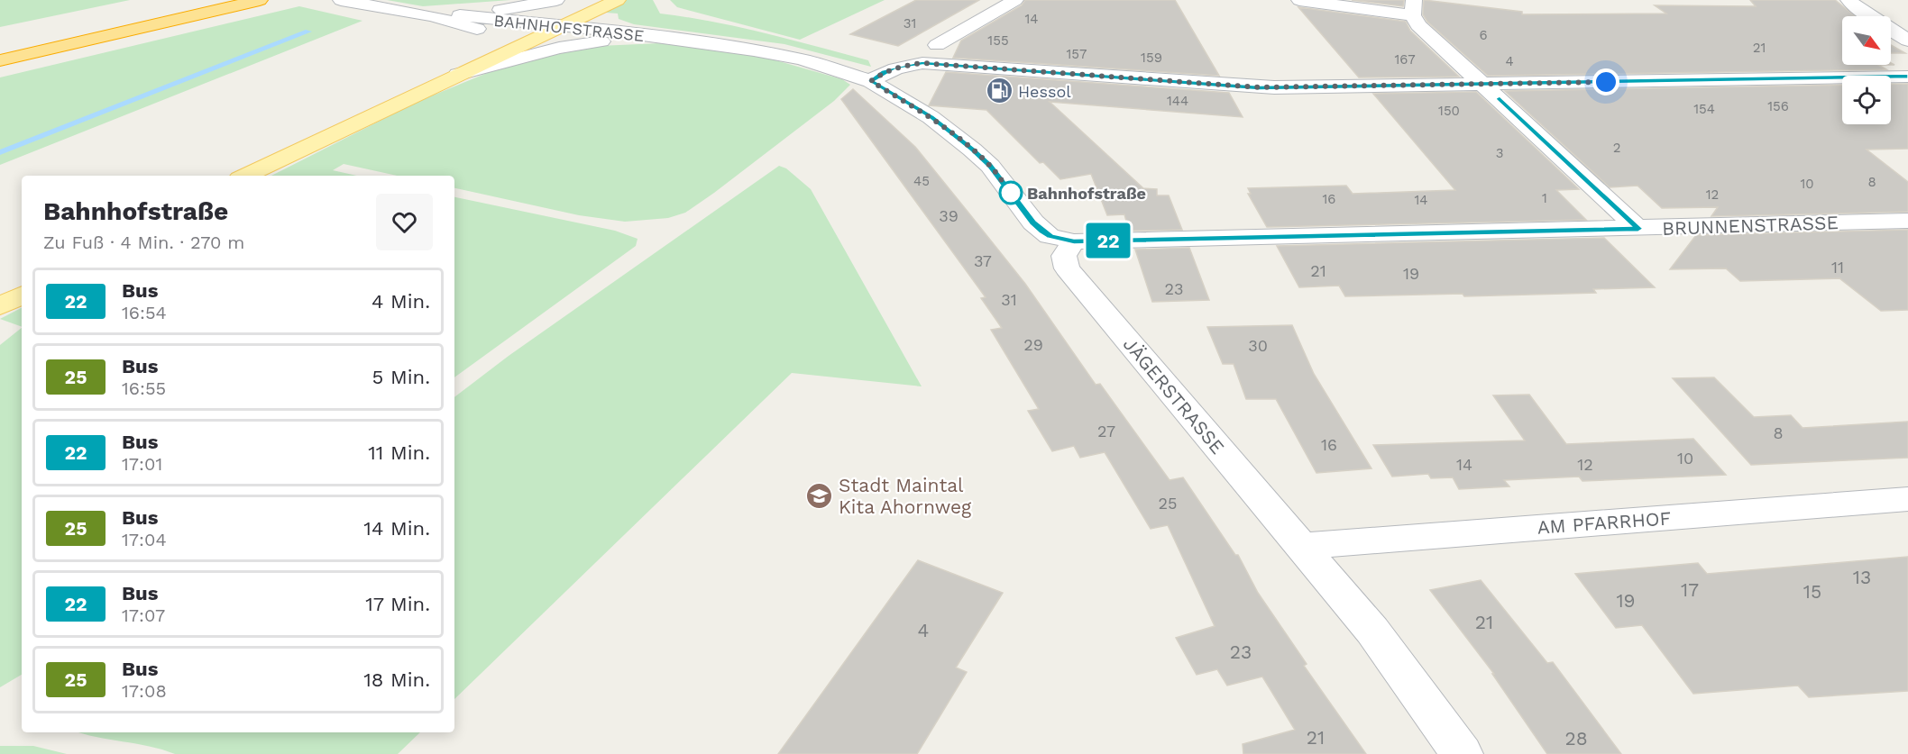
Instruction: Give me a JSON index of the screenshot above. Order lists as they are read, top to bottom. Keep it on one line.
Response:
{"streets":{"street":["BAHNHOFSTRASSE","BRUNNENSTRASSE","JÄGERSTRASSE","AM PFARRHOF"]},"crossings":[["BRUNNENSTRASSE","JÄGERSTRASSE"],["JÄGERSTRASSE","AM PFARRHOF"]],"places":{"fuel station":["Hessol"],"other":["Bahnhofstraße"],"school or university":["Stadt Maintal Kita Ahornweg"]},"lines":["bus line 22"],"house_numbers":["14","31","6","155","21","157","159","167","4","144","156","154","150","2","3","45","8","10","12","1","16","14","39","37","11","21","19","23","31","29","30","27","8","16","10","14","12","25","13","17","15","19","21","4","23","21","28"],"north":"bottom right","page":{"on_map":"22","heading":["Bahnhofstraße","Zu Fuß · 4 Min. · 270 m"],"list":[{"mark":"22","name":"Bus","note":"16:54","value":"4 Min."},{"mark":"25","name":"Bus","note":"16:55","value":"5 Min."},{"mark":"22","name":"Bus","note":"17:01","value":"11 Min."},{"mark":"25","name":"Bus","note":"17:04","value":"14 Min."},{"mark":"22","name":"Bus","note":"17:07","value":"17 Min."},{"mark":"25","name":"Bus","note":"17:08","value":"18 Min."}]}}
